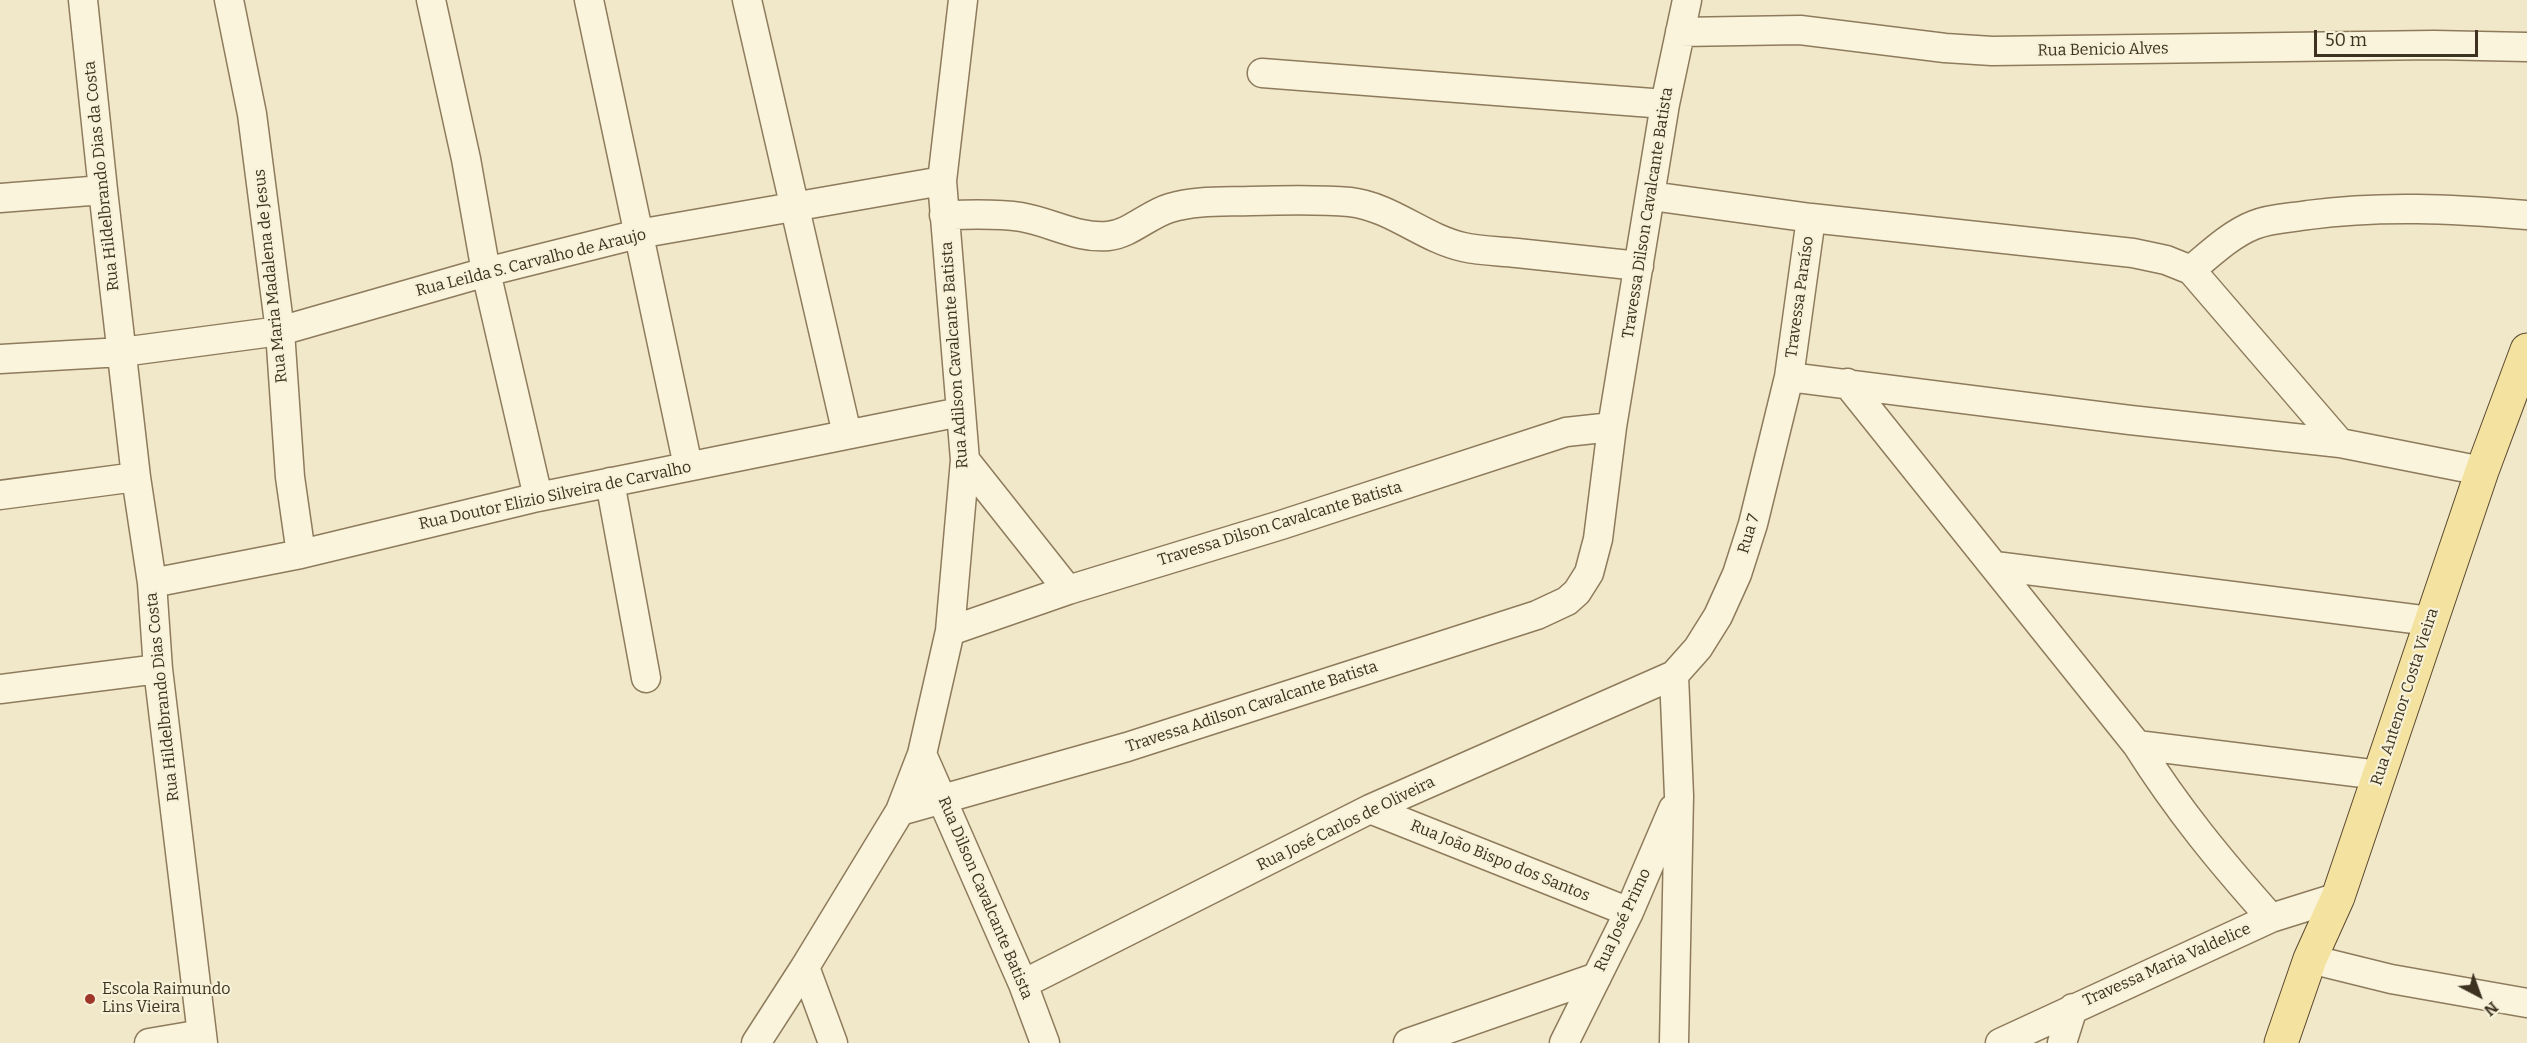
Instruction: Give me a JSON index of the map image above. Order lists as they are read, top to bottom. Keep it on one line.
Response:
{"streets":{"main road":["Rua Antenor Costa Vieira"],"street":["Rua Benicio Alves","Rua Hildelbrando Dias da Costa","Travessa Dilson Cavalcante Batista","Rua Leilda S. Carvalho de Araujo","Rua Maria Madalena de Jesus","Travessa Paraíso","Rua Adilson Cavalcante Batista","Rua Doutor Elizio Silveira de Carvalho","Rua 7","Rua Hildelbrando Dias Costa","Travessa Adilson Cavalcante Batista","Rua José Carlos de Oliveira","Rua João Bispo dos Santos","Rua Dilson Cavalcante Batista","Rua José Primo","Travessa Maria Valdelice"]},"crossings":[["Rua Benicio Alves","Travessa Dilson Cavalcante Batista"],["Rua Hildelbrando Dias da Costa","Rua Leilda S. Carvalho de Araujo"],["Rua Hildelbrando Dias da Costa","Rua Hildelbrando Dias Costa"],["Travessa Dilson Cavalcante Batista","Rua Adilson Cavalcante Batista"],["Travessa Dilson Cavalcante Batista","Travessa Adilson Cavalcante Batista"],["Rua Leilda S. Carvalho de Araujo","Rua Maria Madalena de Jesus"],["Rua Leilda S. Carvalho de Araujo","Rua Adilson Cavalcante Batista"],["Rua Leilda S. Carvalho de Araujo","Rua Hildelbrando Dias Costa"],["Rua Maria Madalena de Jesus","Rua Doutor Elizio Silveira de Carvalho"],["Travessa Paraíso","Rua 7"],["Rua Adilson Cavalcante Batista","Rua Doutor Elizio Silveira de Carvalho"],["Rua Adilson Cavalcante Batista","Travessa Adilson Cavalcante Batista"],["Rua Adilson Cavalcante Batista","Rua Dilson Cavalcante Batista"],["Rua Doutor Elizio Silveira de Carvalho","Rua Hildelbrando Dias Costa"],["Rua 7","Rua José Carlos de Oliveira"],["Rua Antenor Costa Vieira","Travessa Maria Valdelice"],["Travessa Adilson Cavalcante Batista","Rua Dilson Cavalcante Batista"],["Rua José Carlos de Oliveira","Rua João Bispo dos Santos"],["Rua José Carlos de Oliveira","Rua Dilson Cavalcante Batista"],["Rua João Bispo dos Santos","Rua José Primo"]],"places":["Escola Raimundo Lins Vieira"],"scale_bar":"50 m","north":"bottom right"}
